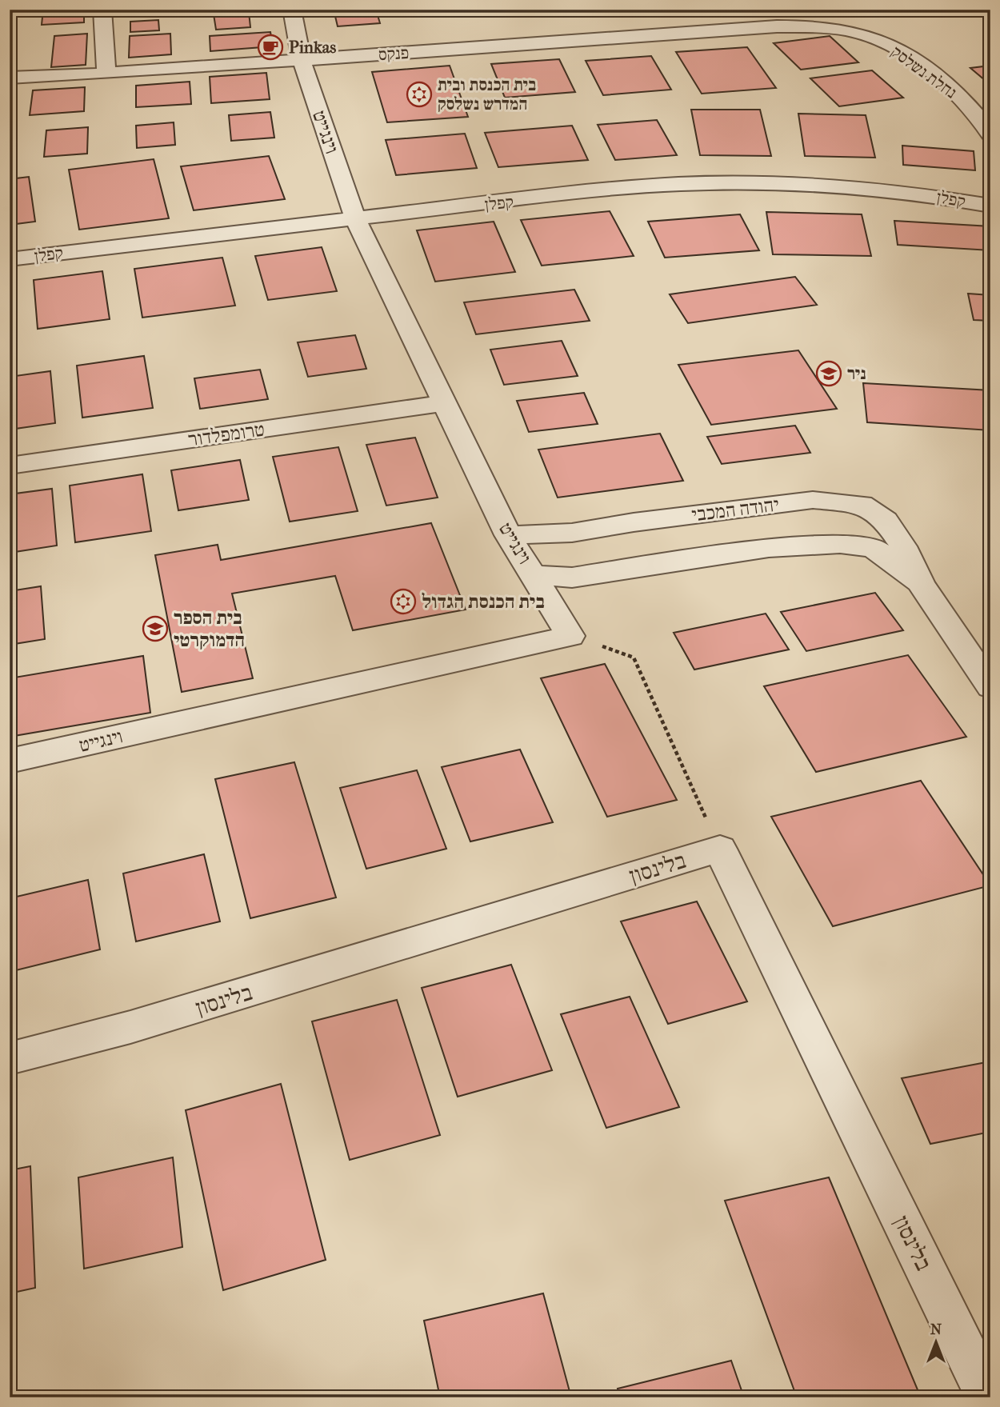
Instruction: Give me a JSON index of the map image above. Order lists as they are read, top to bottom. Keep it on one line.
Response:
{"streets":{"street":["פנקס","נחלת נשלסק","וינגייט","קפלן","טרומפלדור","יהודה המכבי","בלינסון"]},"crossings":[["פנקס","נחלת נשלסק"],["פנקס","וינגייט"],["וינגייט","קפלן"],["וינגייט","טרומפלדור"],["וינגייט","יהודה המכבי"]],"places":{"cafe":["Pinkas"],"synagogue":["בית הכנסת ובית המדרש נשלסק","בית הכנסת הגדול"],"school or university":["ניר","בית הספר הדמוקרטי"]},"north":"top"}
